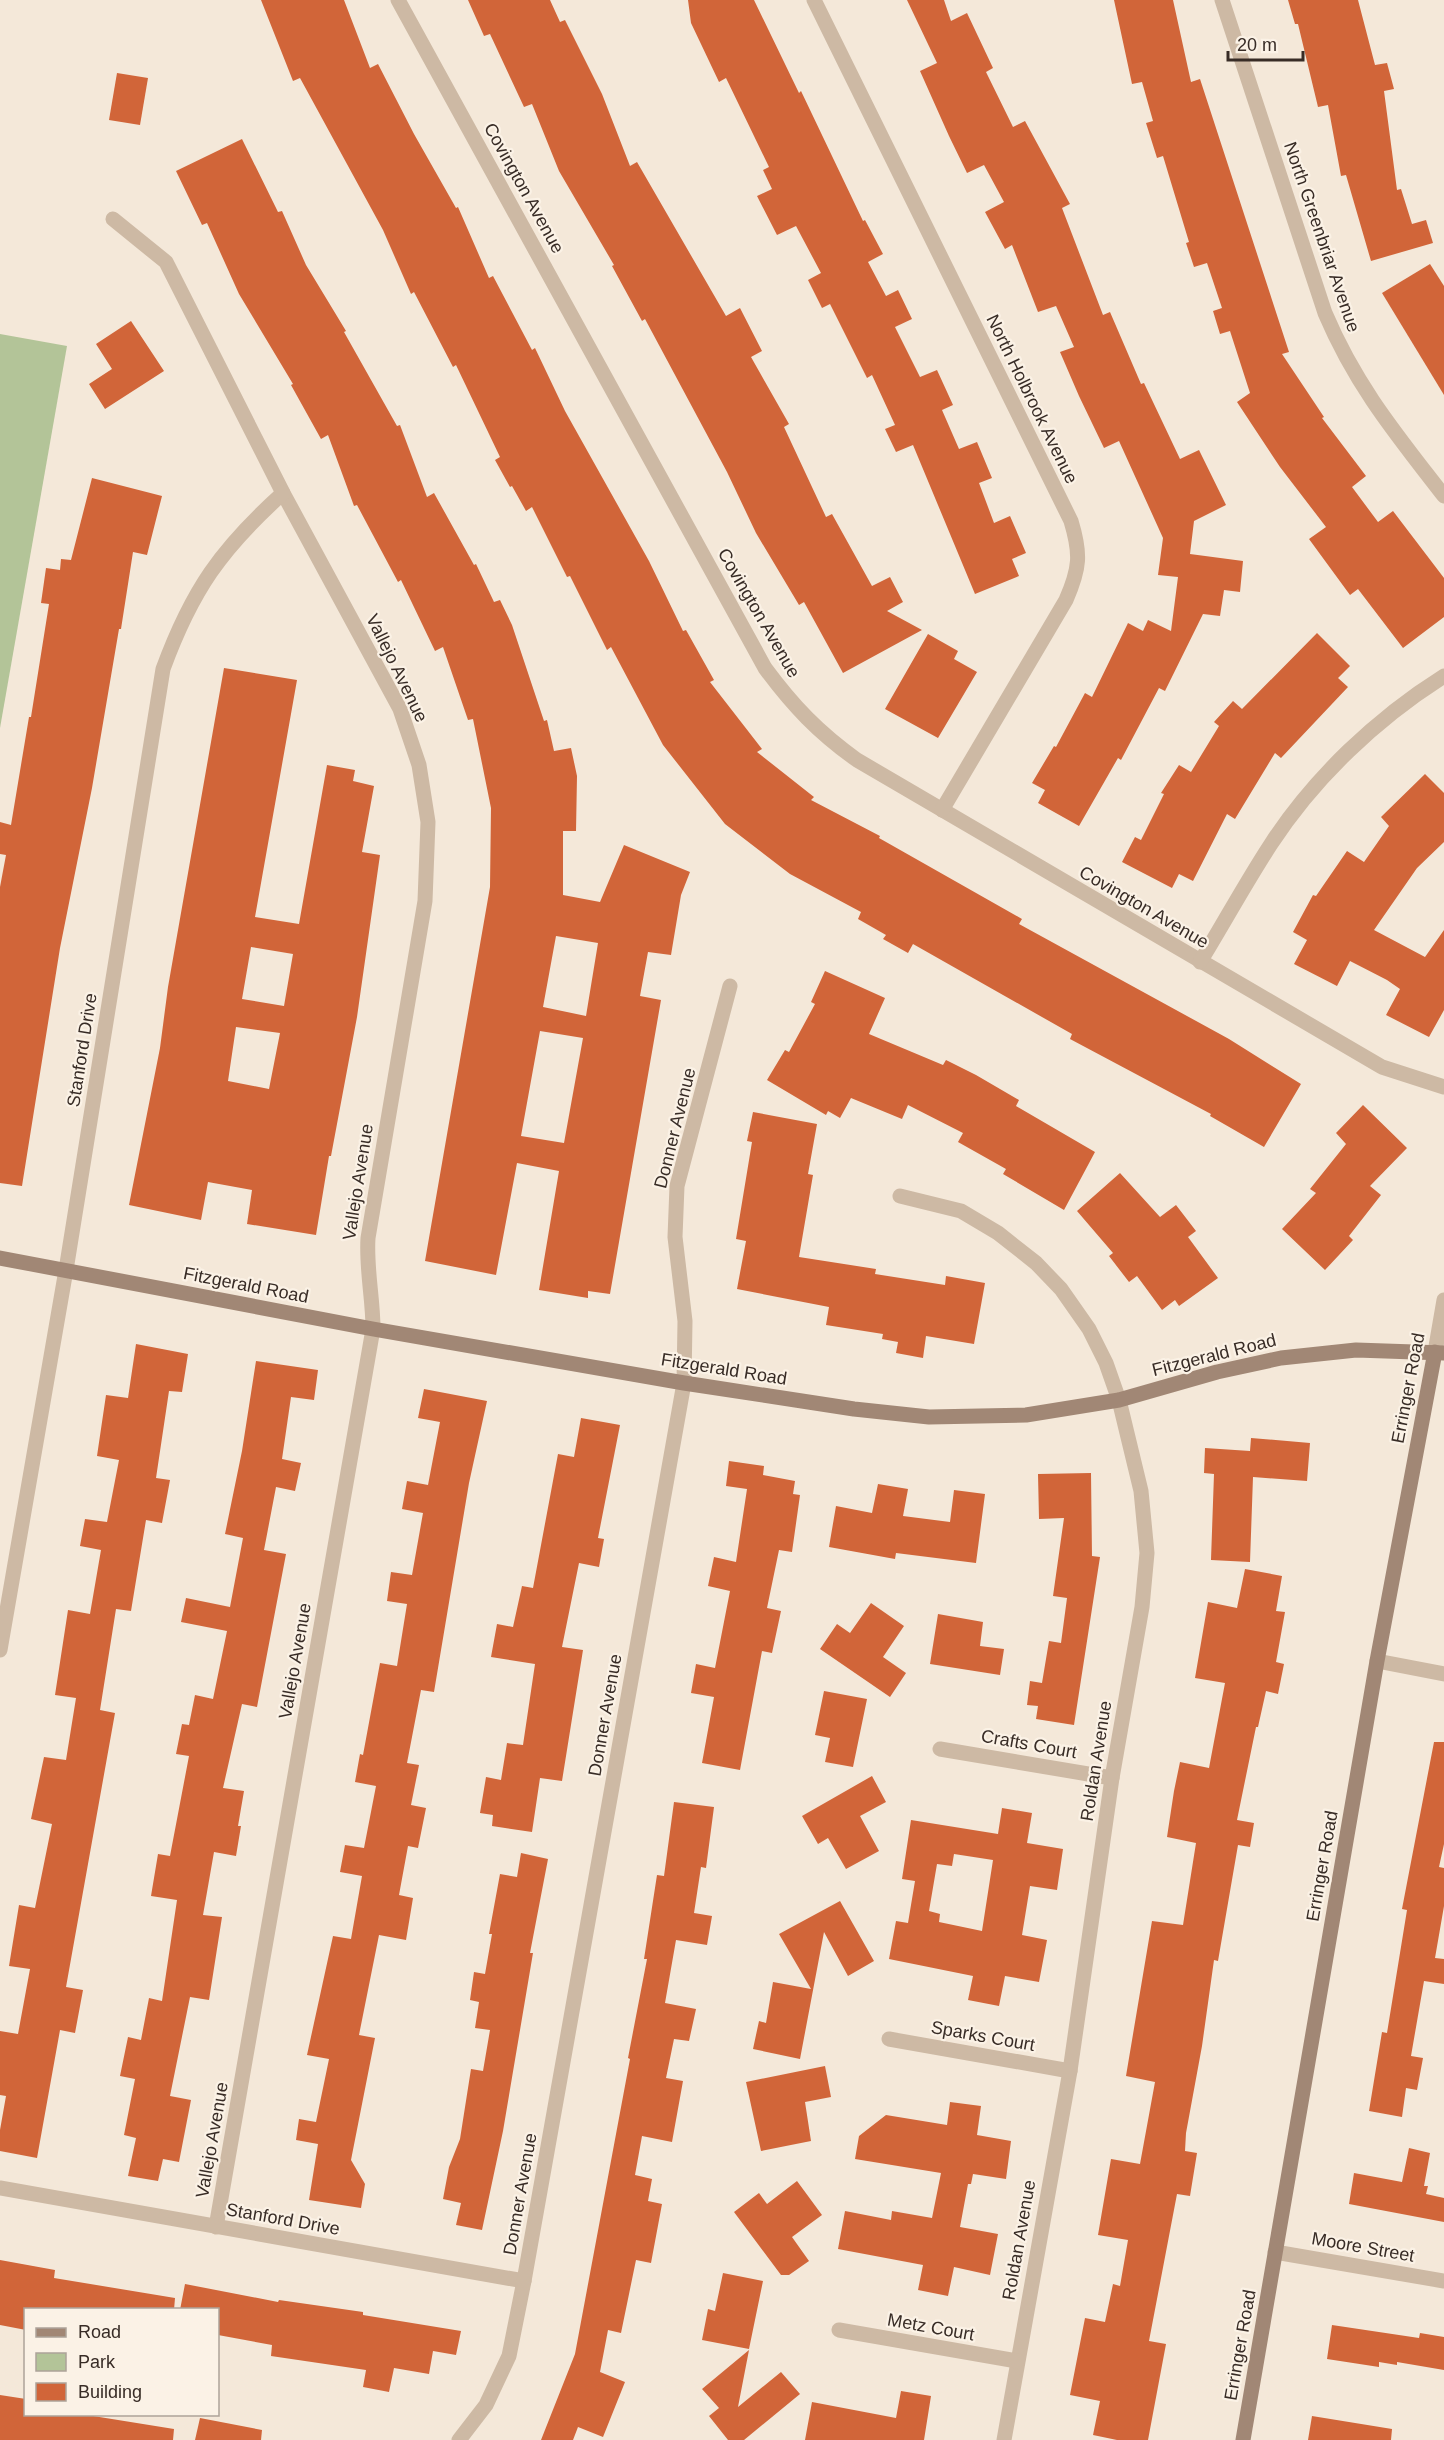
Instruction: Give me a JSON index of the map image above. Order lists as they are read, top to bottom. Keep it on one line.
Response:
{"streets":{"main road":["Fitzgerald Road","Erringer Road"],"street":["Covington Avenue","North Greenbriar Avenue","North Holbrook Avenue","Vallejo Avenue","Stanford Drive","Donner Avenue","Crafts Court","Roldan Avenue","Sparks Court","Moore Street","Metz Court"]},"crossings":[["Covington Avenue","North Holbrook Avenue"],["Vallejo Avenue","Stanford Drive"],["Vallejo Avenue","Fitzgerald Road"],["Stanford Drive","Donner Avenue"],["Stanford Drive","Fitzgerald Road"],["Donner Avenue","Fitzgerald Road"],["Fitzgerald Road","Erringer Road"],["Fitzgerald Road","Roldan Avenue"],["Erringer Road","Moore Street"],["Crafts Court","Roldan Avenue"],["Roldan Avenue","Sparks Court"],["Roldan Avenue","Metz Court"]],"legend":["Road","Park","Building"],"scale_bar":"20 m"}
